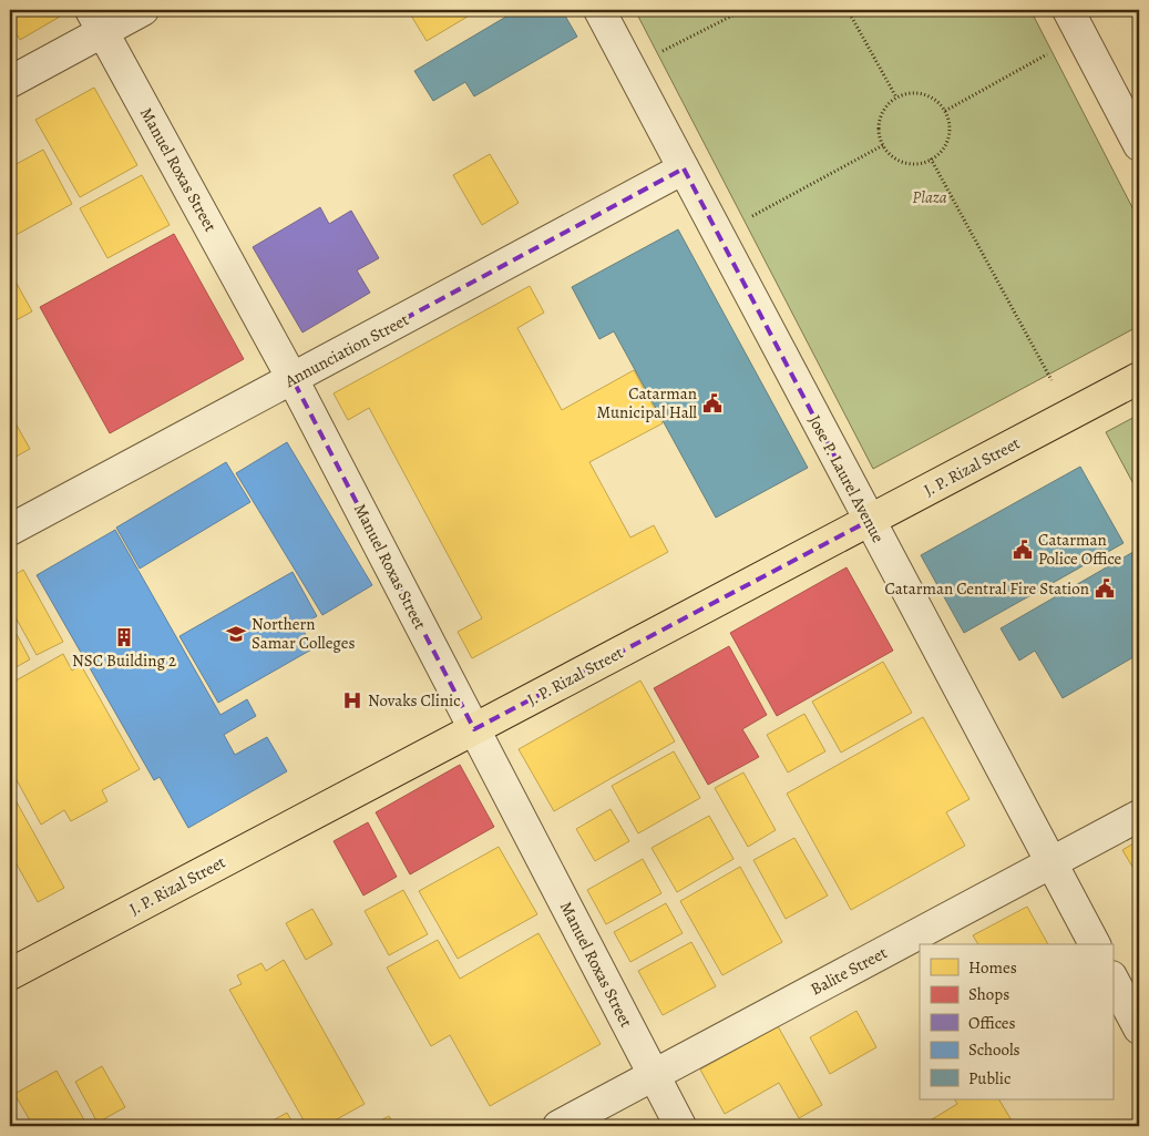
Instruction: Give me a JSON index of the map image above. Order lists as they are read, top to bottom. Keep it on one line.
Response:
{"streets":{"main road":["J. P. Rizal Street"],"street":["Manuel Roxas Street","Annunciation Street","Jose P. Laurel Avenue","Balite Street"]},"crossings":[["Manuel Roxas Street","Annunciation Street"],["Manuel Roxas Street","J. P. Rizal Street"],["Manuel Roxas Street","Balite Street"],["Annunciation Street","Jose P. Laurel Avenue"],["J. P. Rizal Street","Jose P. Laurel Avenue"],["Jose P. Laurel Avenue","Balite Street"]],"parks":["Plaza"],"places":{"public building":["Catarman Municipal Hall","Catarman Police Office","Catarman Central Fire Station"],"school or university":["Northern Samar Colleges"],"building":["NSC Building 2"],"hospital":["Novaks Clinic"]},"legend":["Homes","Shops","Offices","Schools","Public"]}
